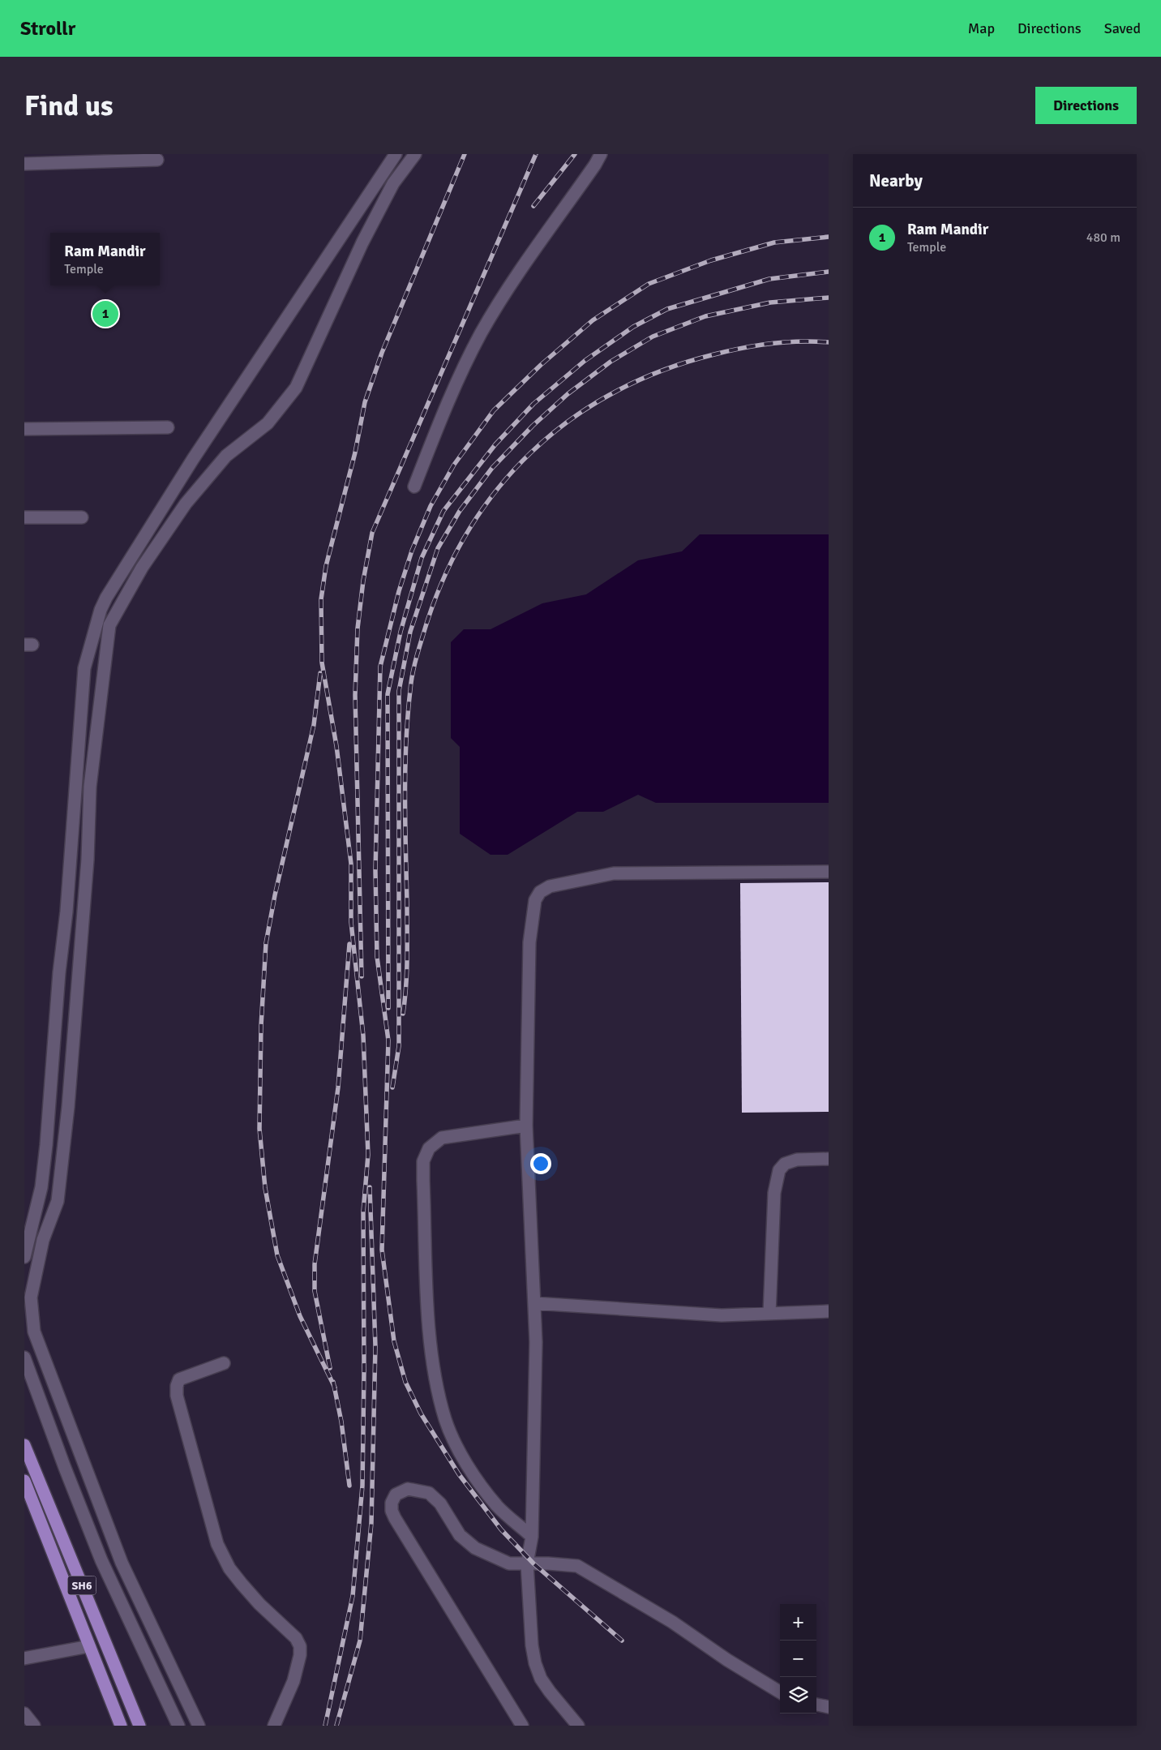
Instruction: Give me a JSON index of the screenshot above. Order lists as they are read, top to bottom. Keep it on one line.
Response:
{"streets":{"main road":["SH6"]},"page":{"header":"Strollr","nav":["Map","Directions","Saved"],"buttons":"Directions","title":"Find us","heading":"Nearby","list":[{"mark":"1","name":"Ram Mandir","note":"Temple","value":"480 m"}],"popup":["Ram Mandir","Temple"],"pins":"1","map_buttons":["+","−"]}}
